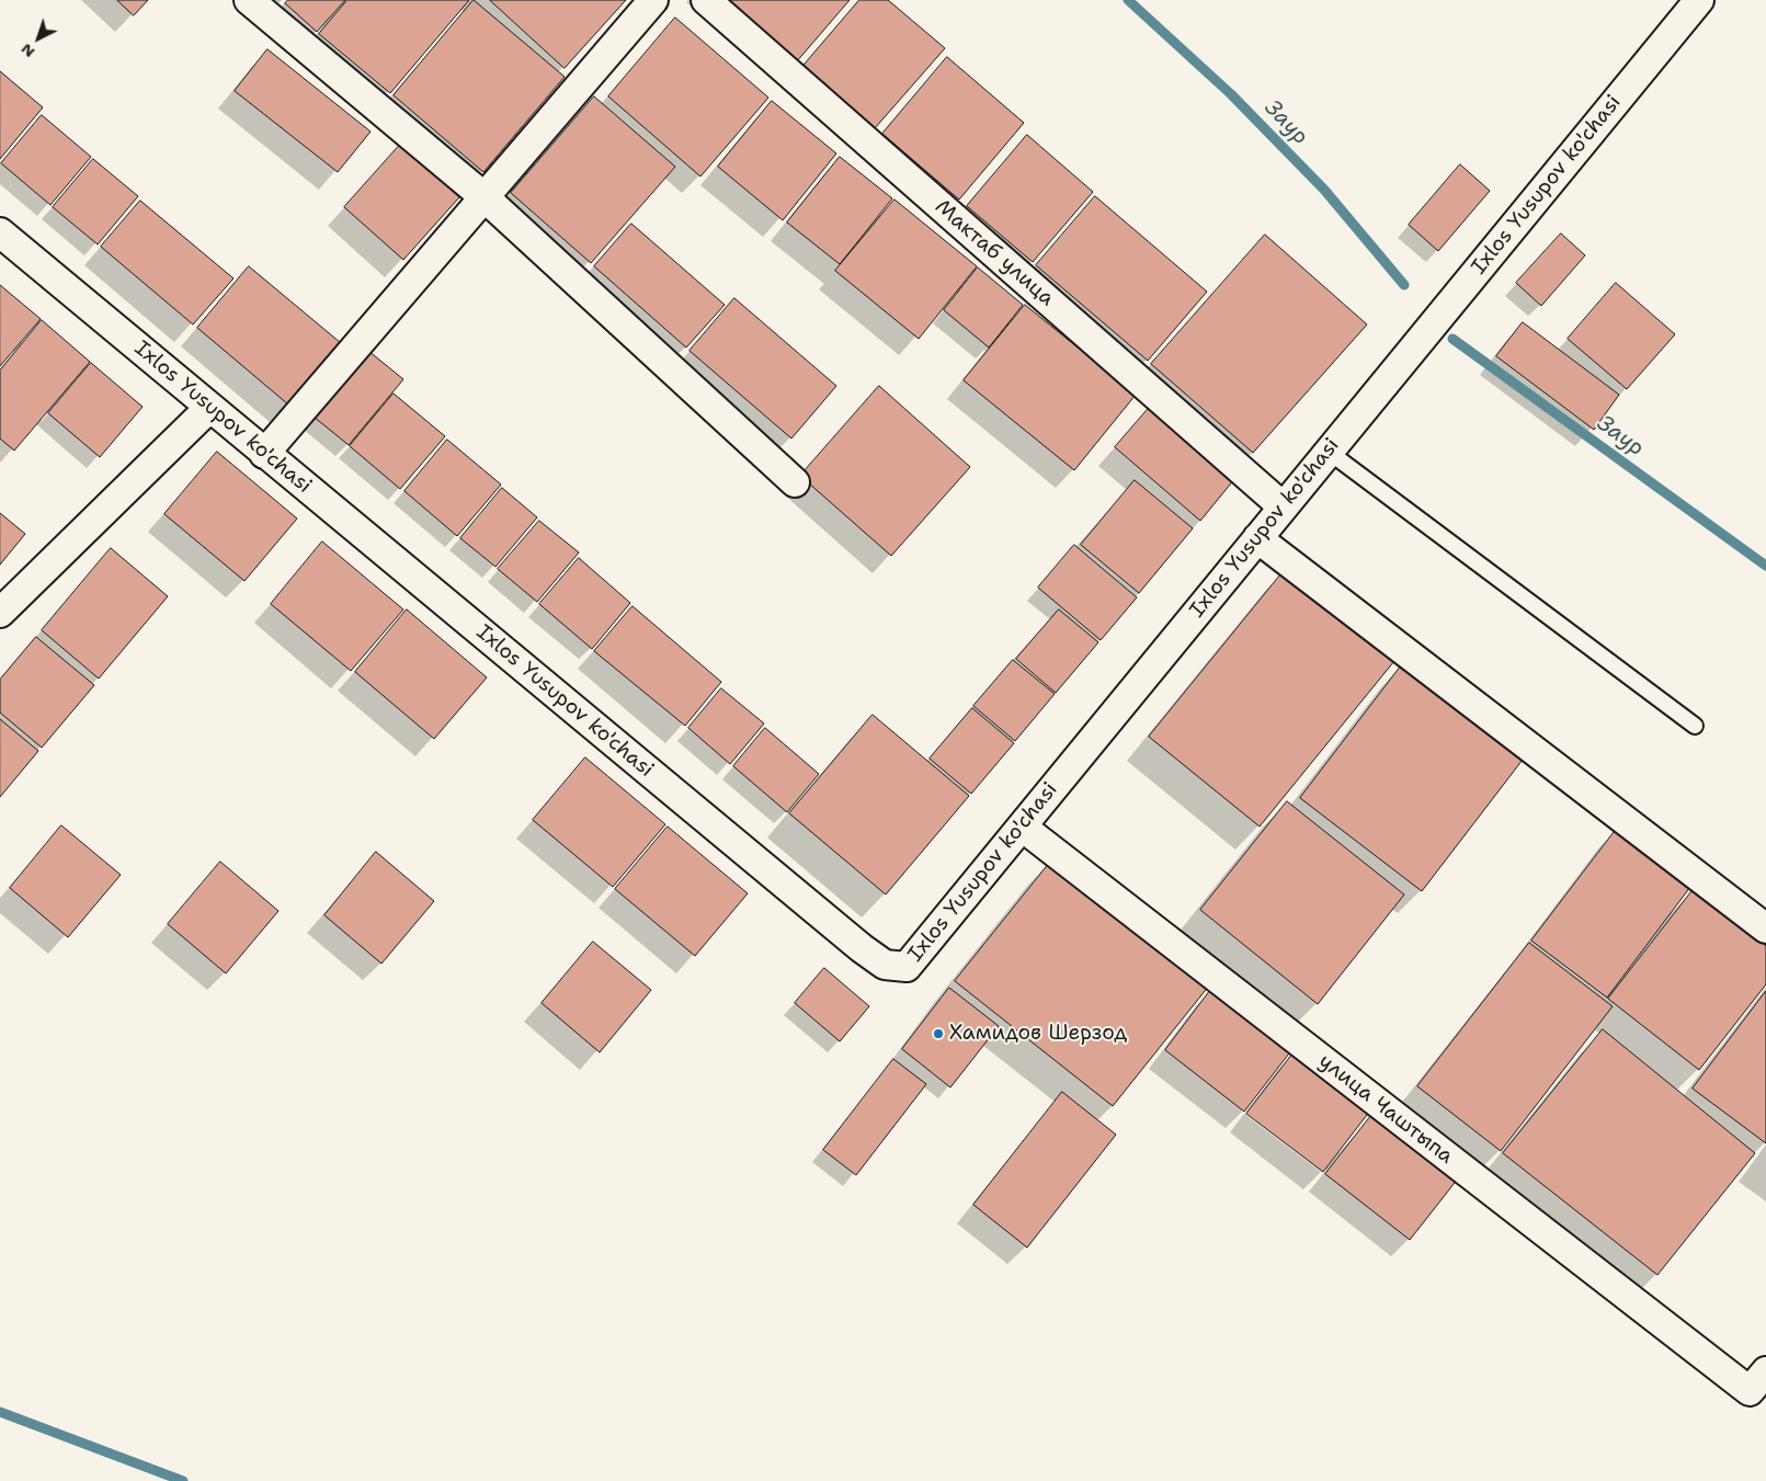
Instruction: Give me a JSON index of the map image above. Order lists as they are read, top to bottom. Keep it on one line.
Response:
{"streets":{"street":["Ixlos Yusupov ko'chasi","Мактаб улица","улица Чаштыпа"]},"crossings":[["Ixlos Yusupov ko'chasi","Мактаб улица"],["Ixlos Yusupov ko'chasi","улица Чаштыпа"]],"water":["Заур"],"places":["Хамидов Шерзод"],"north":"bottom left"}
